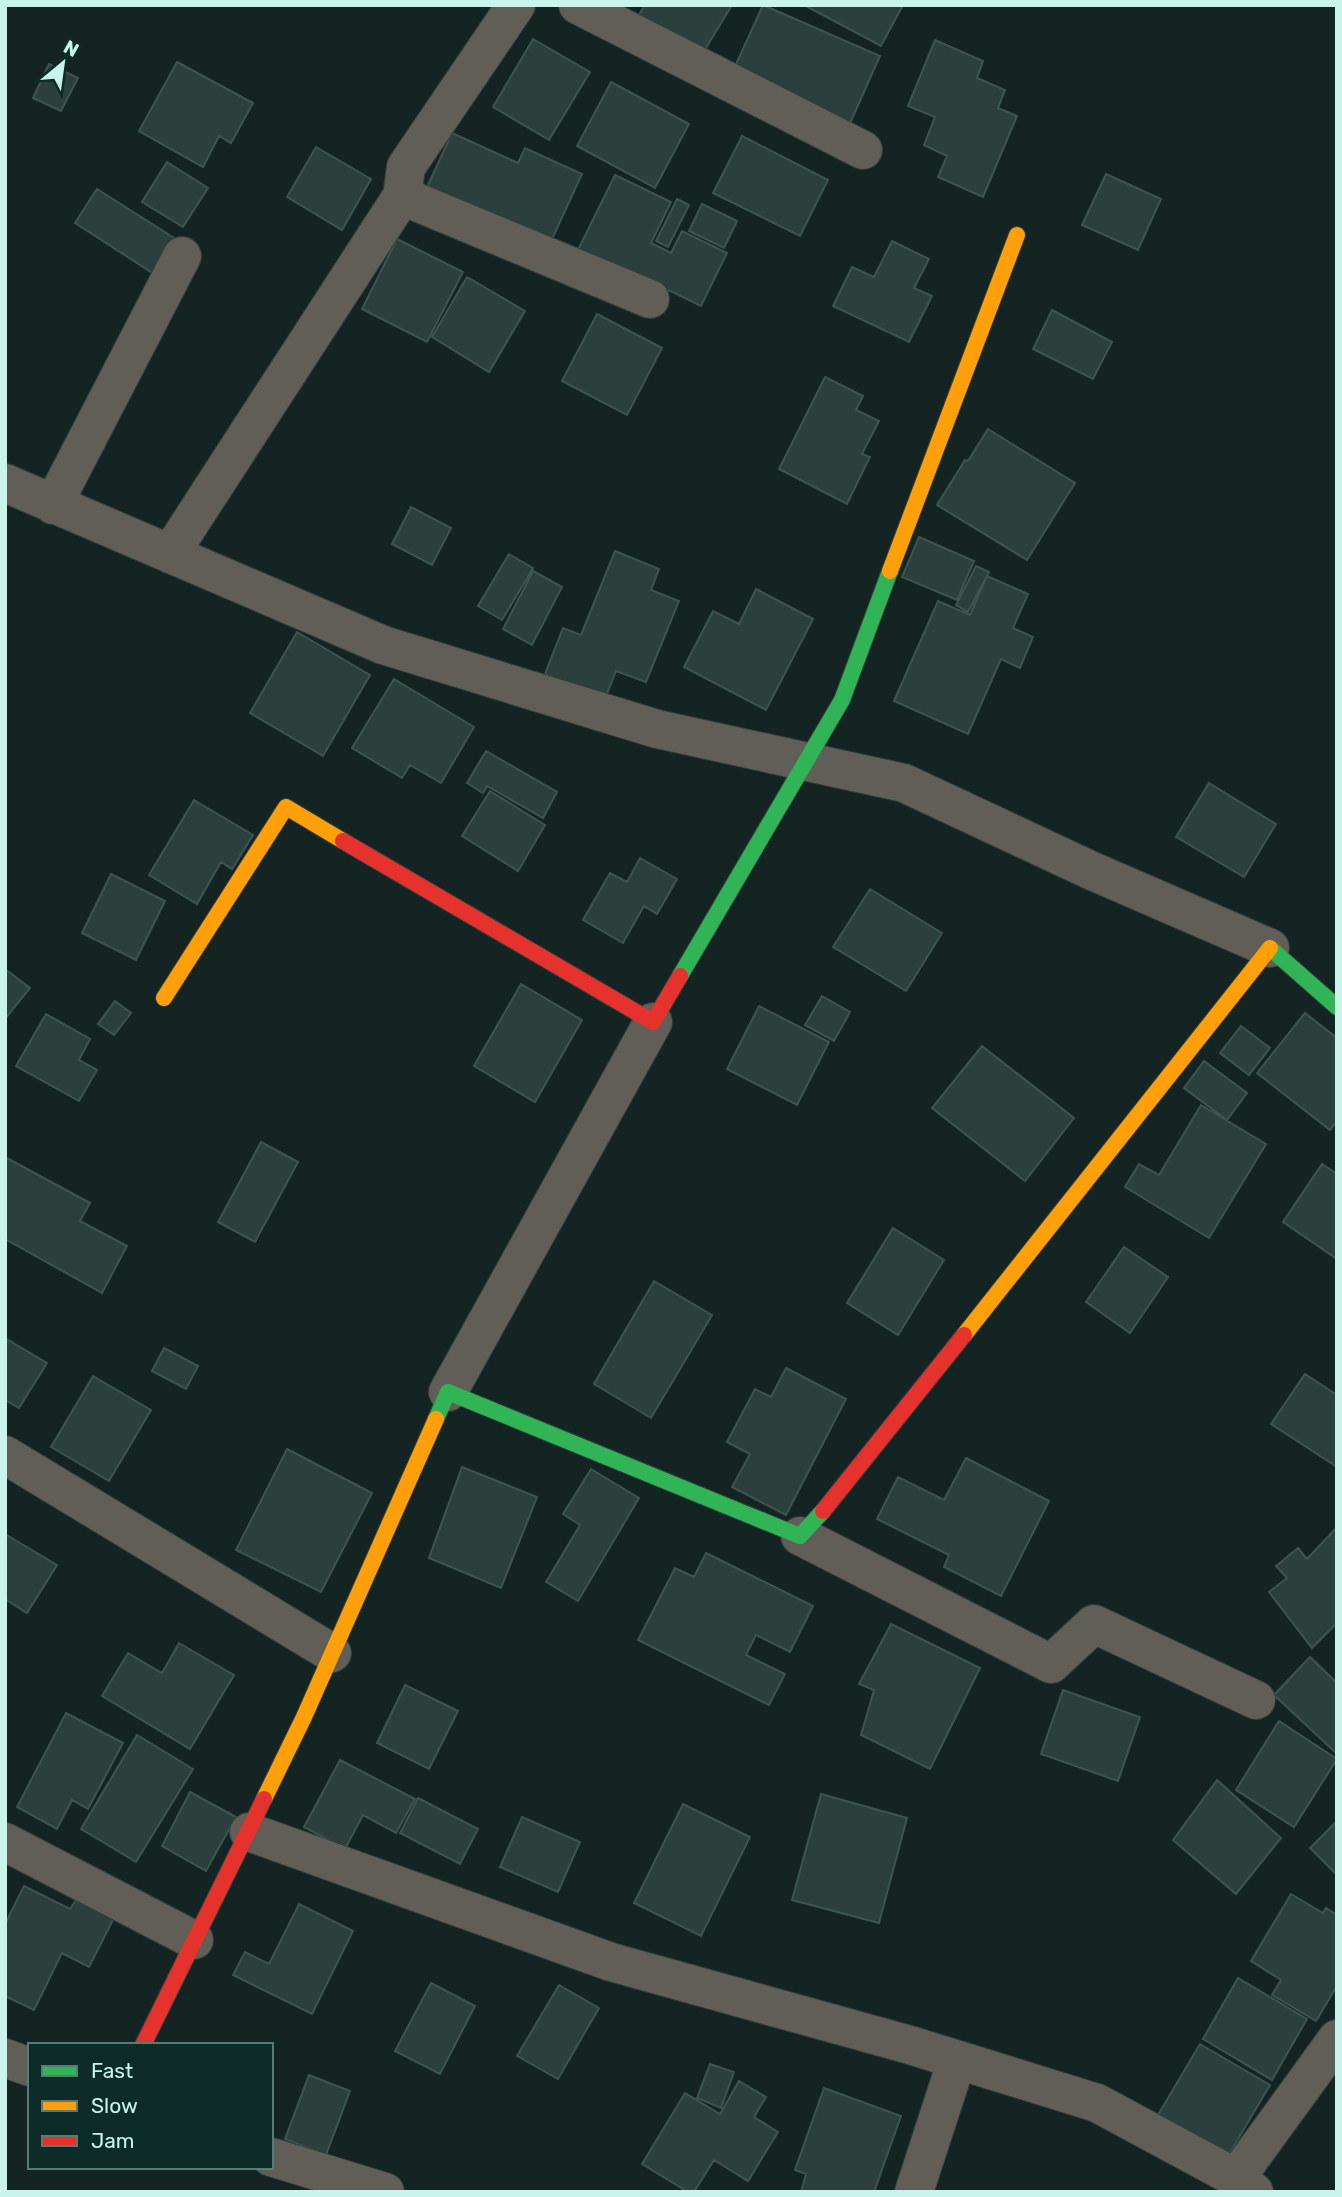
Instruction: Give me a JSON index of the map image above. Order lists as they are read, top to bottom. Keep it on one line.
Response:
{"legend":["Fast","Slow","Jam"],"north":"top right"}
